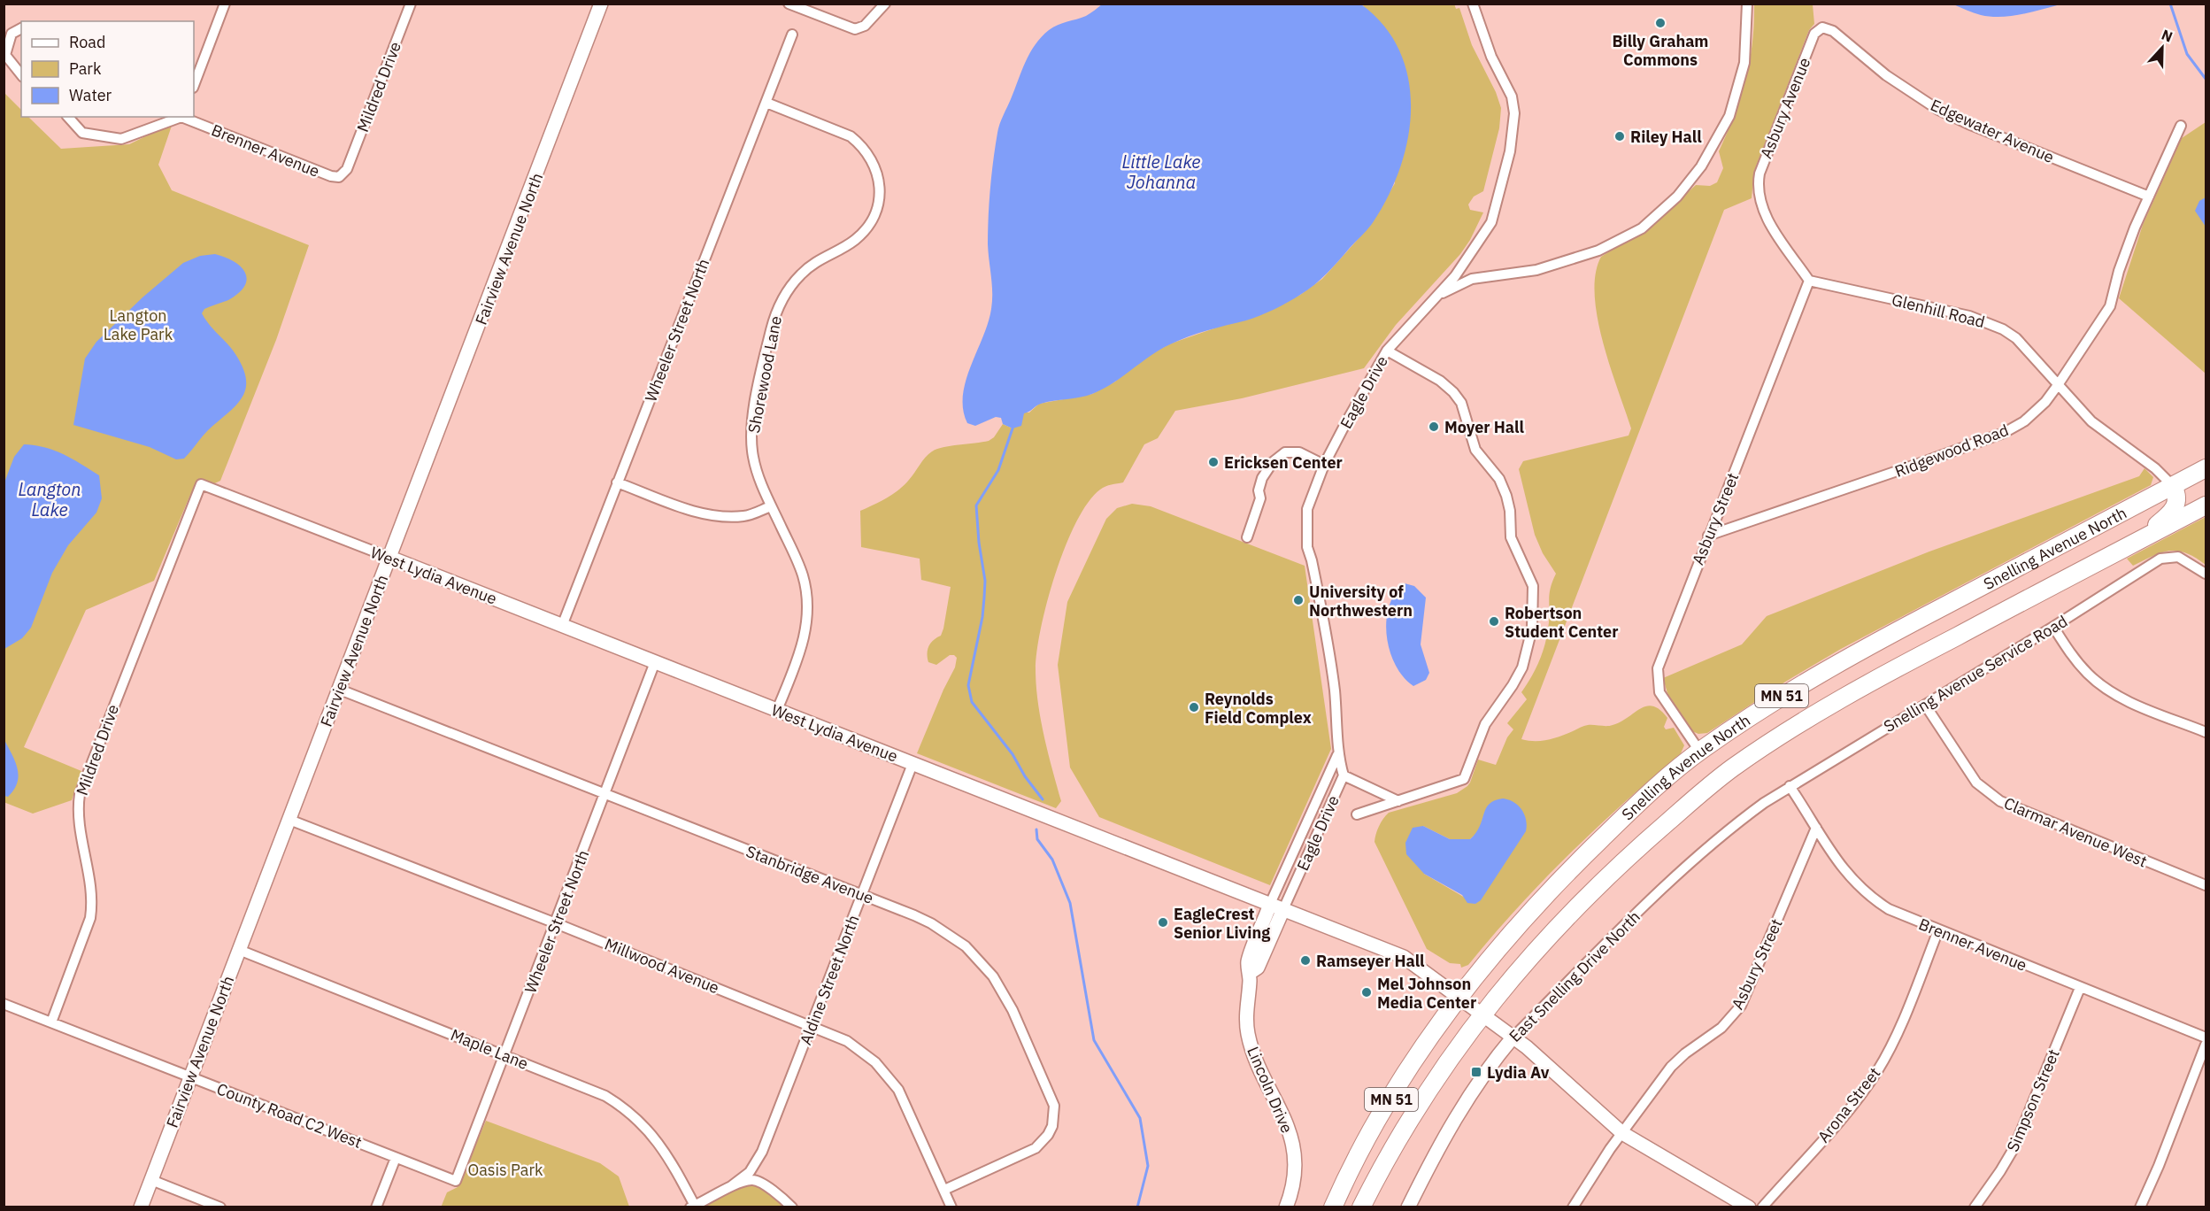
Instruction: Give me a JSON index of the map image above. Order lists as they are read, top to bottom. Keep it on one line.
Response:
{"streets":{"highway":["Snelling Avenue North","MN 51"],"street":["Mildred Drive","Asbury Avenue","Edgewater Avenue","Brenner Avenue","Fairview Avenue North","Glenhill Road","Wheeler Street North","Shorewood Lane","Eagle Drive","Ridgewood Road","Asbury Street","West Lydia Avenue","Snelling Avenue Service Road","Clarmar Avenue West","Stanbridge Avenue","Millwood Avenue","East Snelling Drive North","Aldine Street North","Maple Lane","Lincoln Drive","Simpson Street","Arona Street","County Road C2 West"]},"crossings":[["Mildred Drive","Brenner Avenue"],["Mildred Drive","West Lydia Avenue"],["Mildred Drive","County Road C2 West"],["Asbury Avenue","Edgewater Avenue"],["Asbury Avenue","Glenhill Road"],["Asbury Avenue","Asbury Street"],["Edgewater Avenue","Ridgewood Road"],["Brenner Avenue","Asbury Street"],["Brenner Avenue","Snelling Avenue Service Road"],["Brenner Avenue","East Snelling Drive North"],["Brenner Avenue","Simpson Street"],["Brenner Avenue","Arona Street"],["Fairview Avenue North","West Lydia Avenue"],["Fairview Avenue North","Stanbridge Avenue"],["Fairview Avenue North","Millwood Avenue"],["Fairview Avenue North","Maple Lane"],["Fairview Avenue North","County Road C2 West"],["Glenhill Road","Ridgewood Road"],["Glenhill Road","Asbury Street"],["Glenhill Road","Snelling Avenue North"],["Wheeler Street North","Shorewood Lane"],["Wheeler Street North","West Lydia Avenue"],["Wheeler Street North","Stanbridge Avenue"],["Wheeler Street North","Millwood Avenue"],["Wheeler Street North","Maple Lane"],["Wheeler Street North","County Road C2 West"],["Shorewood Lane","West Lydia Avenue"],["Eagle Drive","West Lydia Avenue"],["Eagle Drive","Lincoln Drive"],["Ridgewood Road","Asbury Street"],["Asbury Street","Snelling Avenue North"],["Snelling Avenue North","West Lydia Avenue"],["West Lydia Avenue","East Snelling Drive North"],["West Lydia Avenue","Aldine Street North"],["West Lydia Avenue","Lincoln Drive"],["Snelling Avenue Service Road","Clarmar Avenue West"],["Snelling Avenue Service Road","East Snelling Drive North"],["Stanbridge Avenue","Millwood Avenue"],["Stanbridge Avenue","Aldine Street North"],["Millwood Avenue","Aldine Street North"]],"water":["Little Lake Johanna","Langton Lake"],"parks":["Langton Lake Park","Oasis Park"],"places":{"other":["Billy Graham Commons","Riley Hall","Moyer Hall","Ericksen Center","University of Northwestern","Robertson Student Center","Reynolds Field Complex","EagleCrest Senior Living","Ramseyer Hall","Mel Johnson Media Center"],"transit":["Lydia Av"]},"legend":["Road","Park","Water"],"north":"top"}
